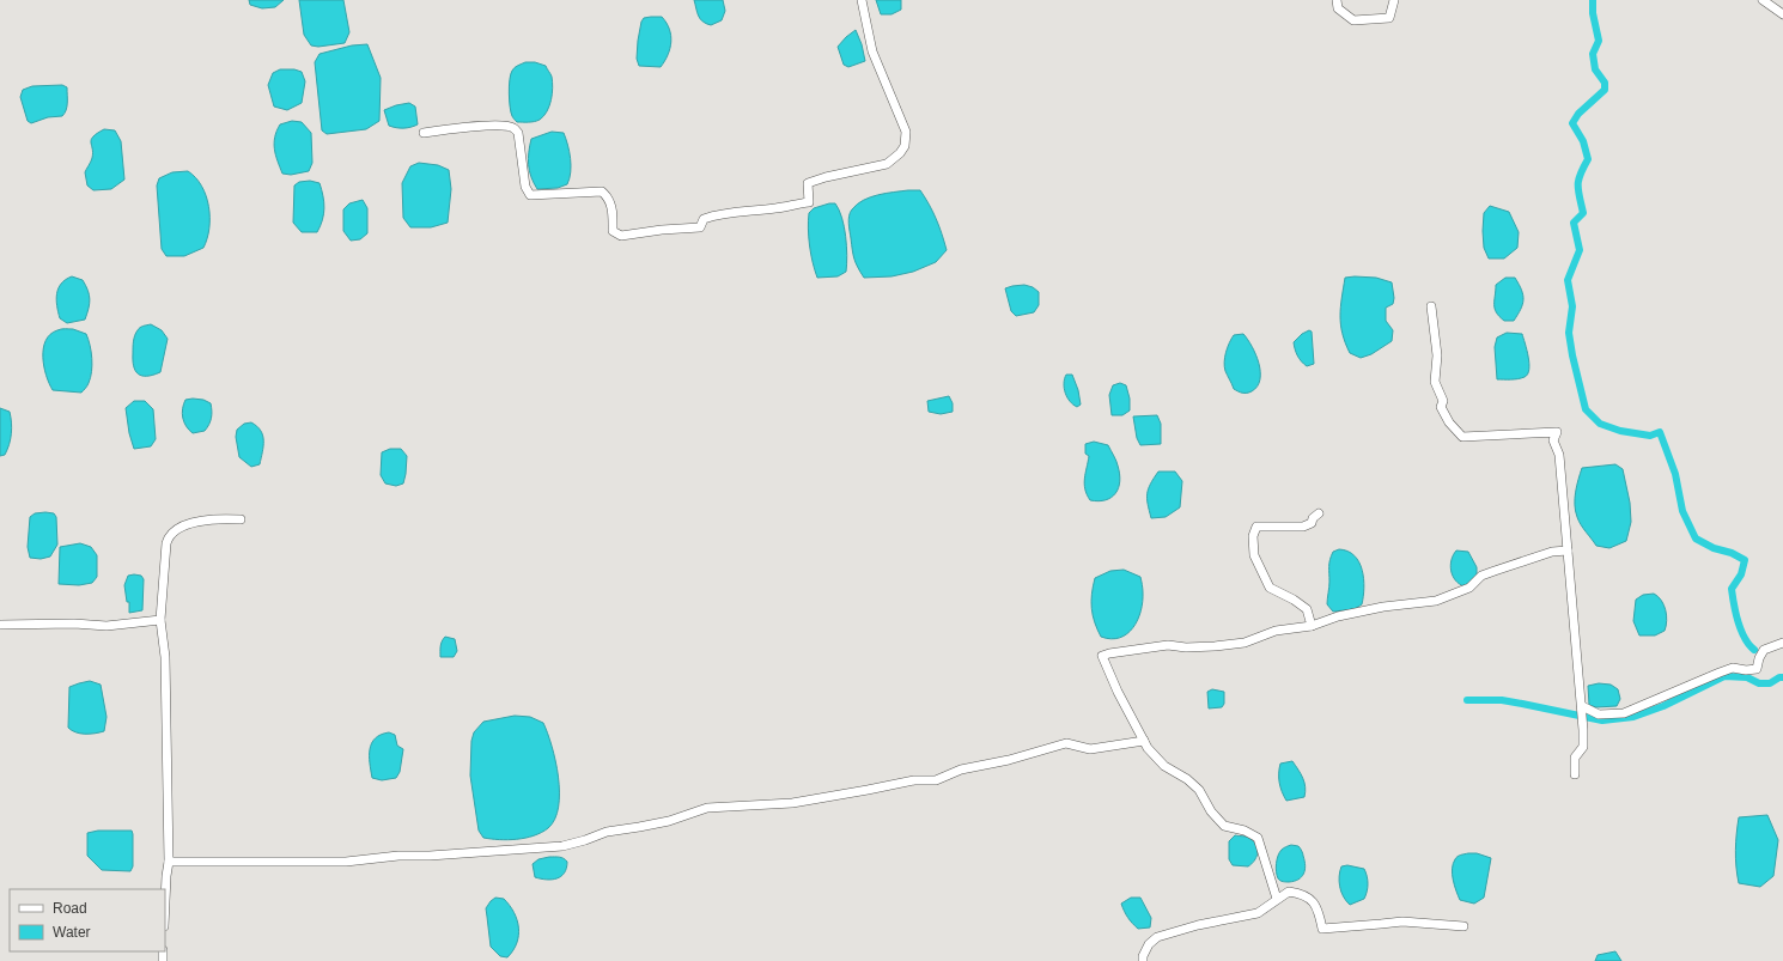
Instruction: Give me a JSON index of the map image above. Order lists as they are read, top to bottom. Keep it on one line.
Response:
{"legend":["Road","Water"]}
